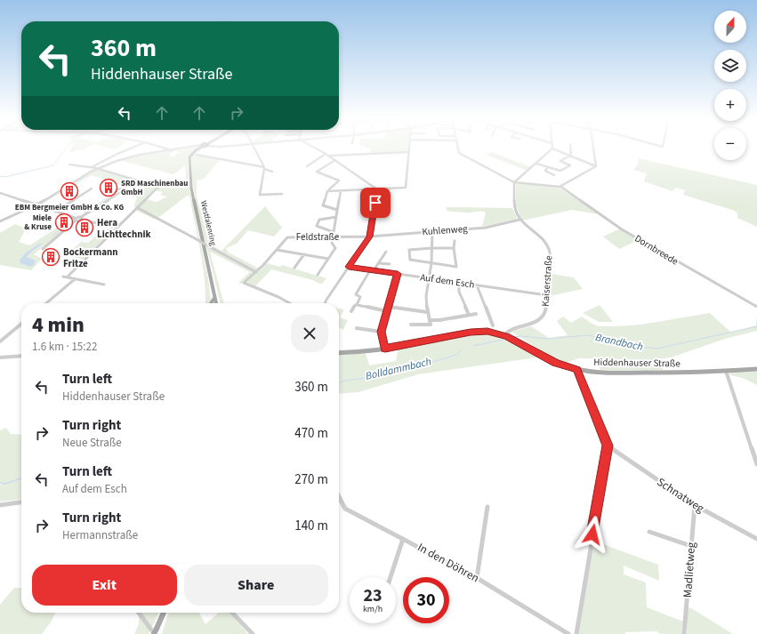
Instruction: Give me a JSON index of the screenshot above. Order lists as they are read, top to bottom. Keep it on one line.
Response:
{"streets":{"main road":["Westfalenring","Hiddenhauser Straße"],"street":["Kuhlenweg","Feldstraße","Dornbreede","Auf dem Esch","Kaiserstraße","Schnatweg","In den Döhren","Madlietweg"]},"crossings":[["Kuhlenweg","Feldstraße"],["Kuhlenweg","Kaiserstraße"],["Auf dem Esch","Kaiserstraße"],["Kaiserstraße","Hiddenhauser Straße"],["Schnatweg","Madlietweg"]],"water":["Brandbach","Bolldammbach"],"places":{"building":["SRD Maschinenbau GmbH","EBM Bergmeier GmbH & Co. KG","Miele & Kruse","Hera Lichttechnik","Bockermann Fritze"]},"north":"top","page":{"map_buttons":["+","−"],"turn":["360 m","Hiddenhauser Straße"],"heading":["4 min","1.6 km · 15:22"],"list":[{"name":"Turn left","note":"Hiddenhauser Straße","value":"360 m"},{"name":"Turn right","note":"Neue Straße","value":"470 m"},{"name":"Turn left","note":"Auf dem Esch","value":"270 m"},{"name":"Turn right","note":"Hermannstraße","value":"140 m"}],"buttons":["Exit","Share"],"speed":"23 km/h","limit":"30"}}
